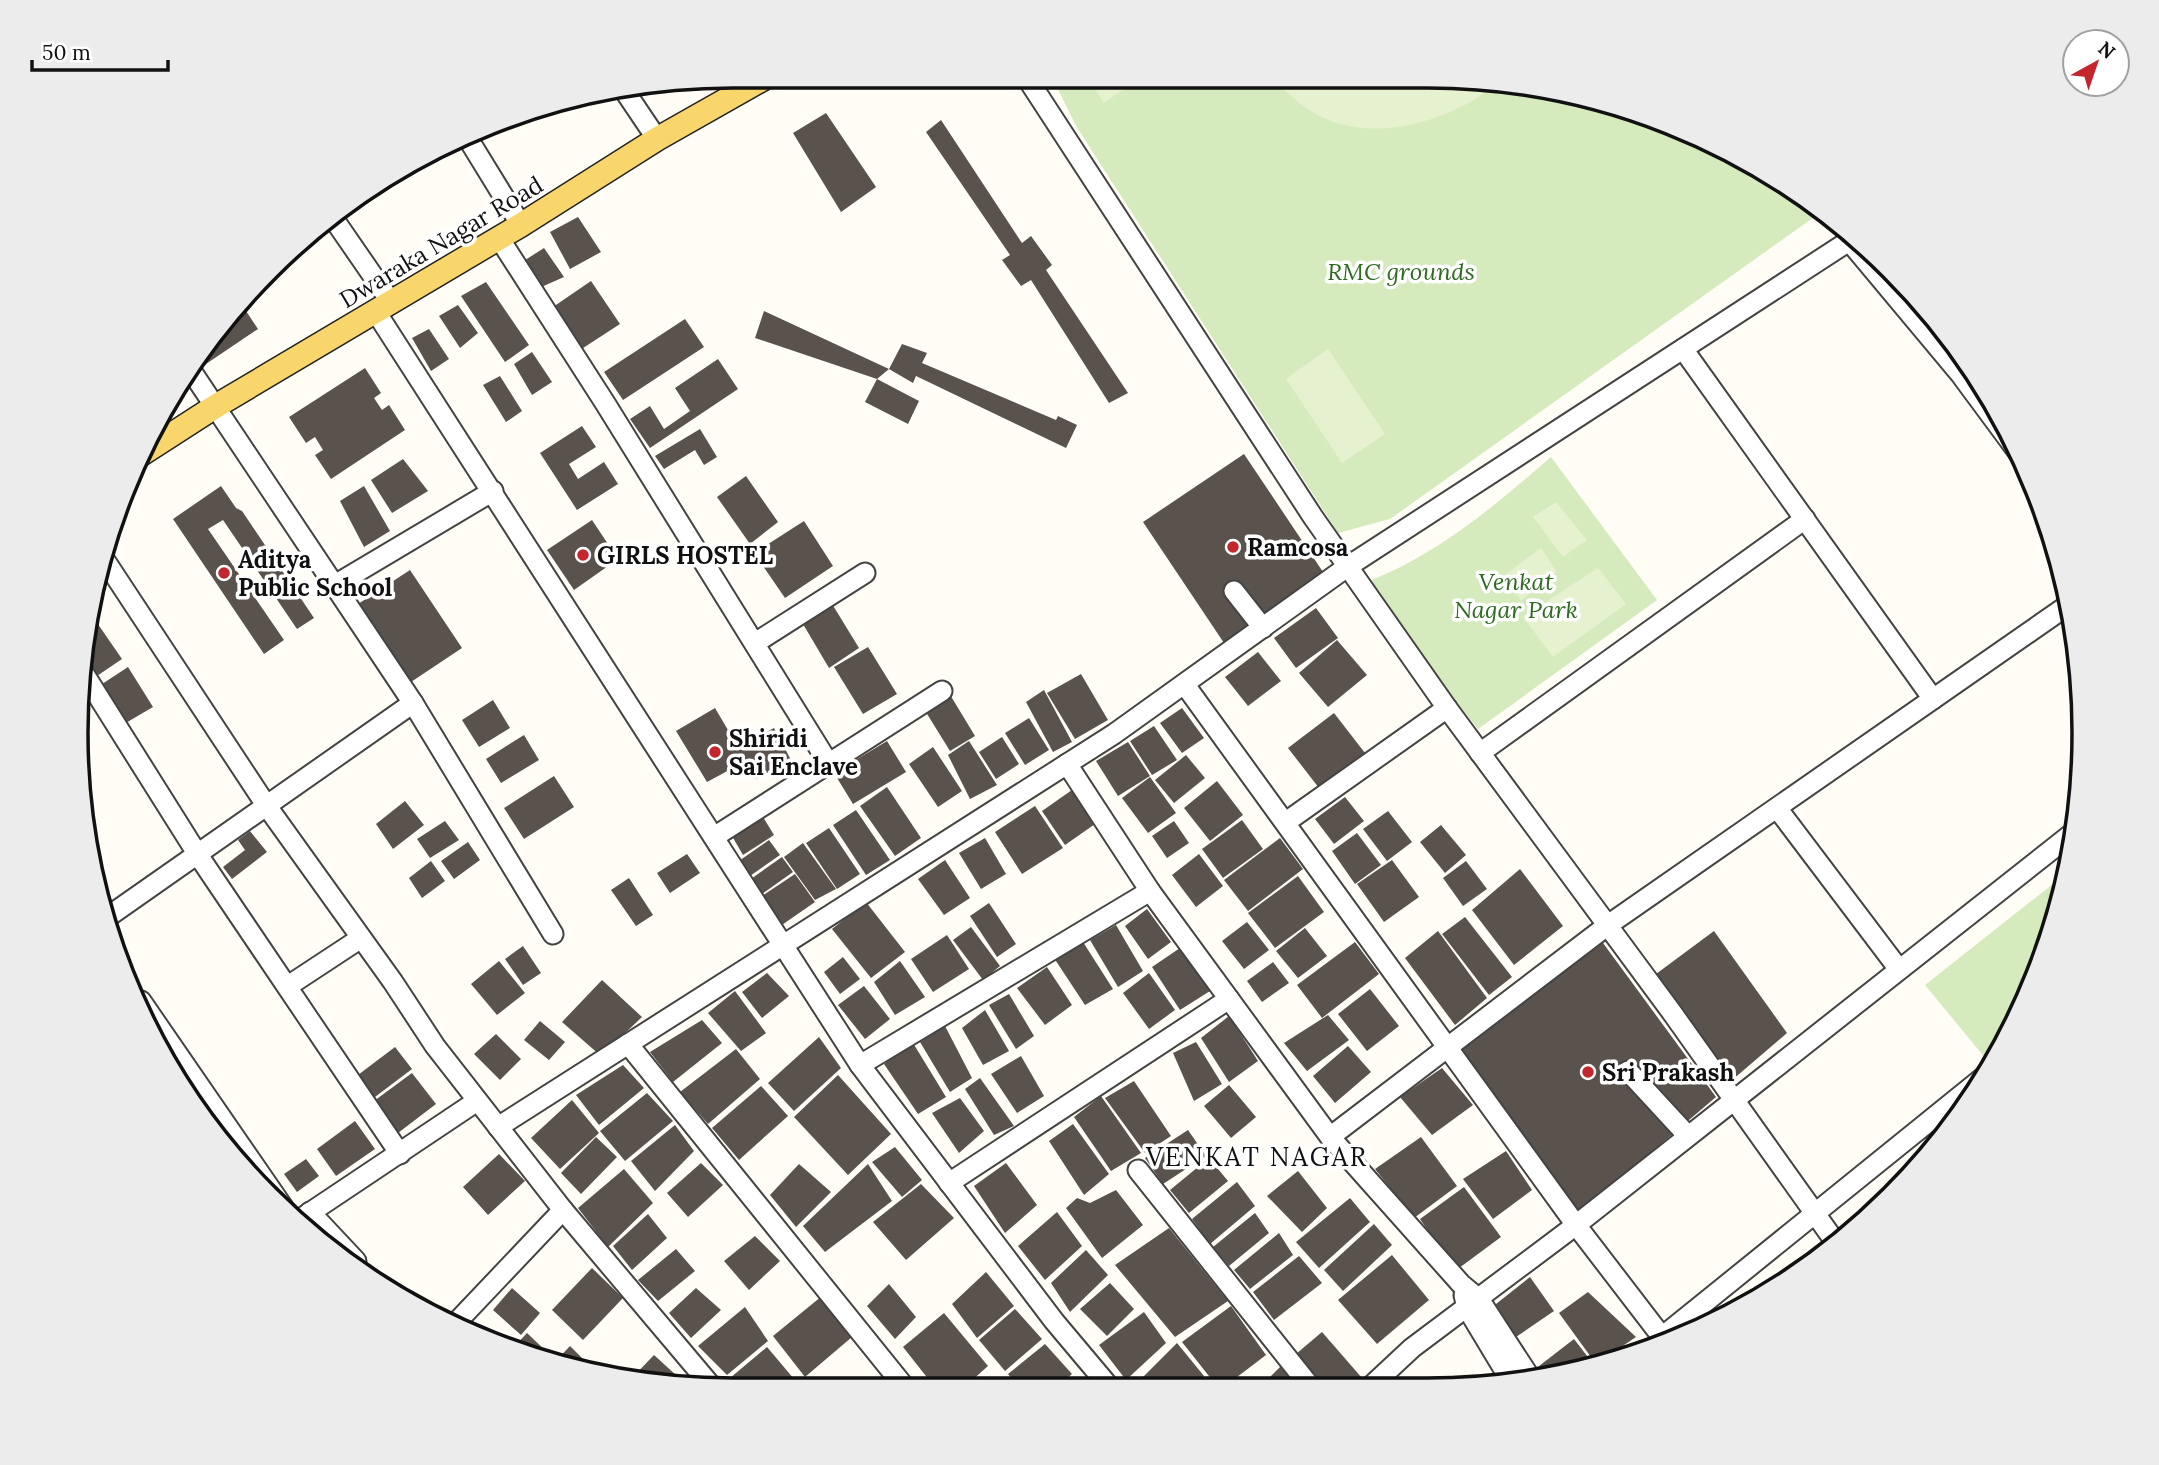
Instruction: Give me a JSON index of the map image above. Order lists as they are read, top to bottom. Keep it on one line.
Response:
{"streets":{"main road":["Dwaraka Nagar Road"]},"districts":["VENKAT NAGAR"],"parks":["RMC grounds","Venkat Nagar Park"],"places":["Ramcosa","GIRLS HOSTEL","Aditya Public School","Shiridi Sai Enclave","Sri Prakash"],"scale_bar":"50 m","north":"top right"}
